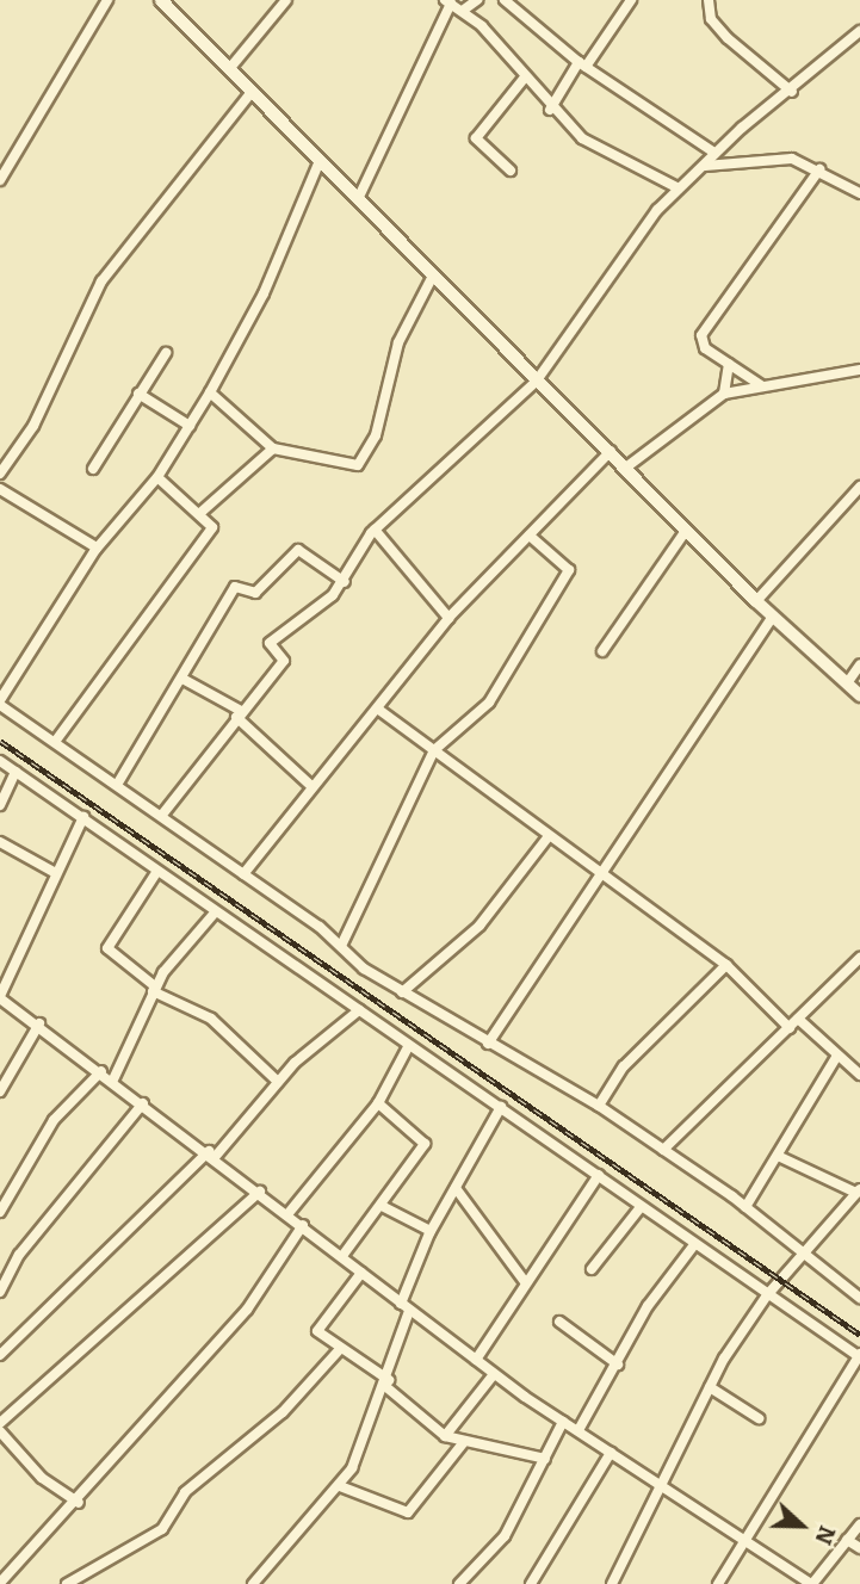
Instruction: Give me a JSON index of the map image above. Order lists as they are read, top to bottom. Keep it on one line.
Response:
{"north":"right"}
